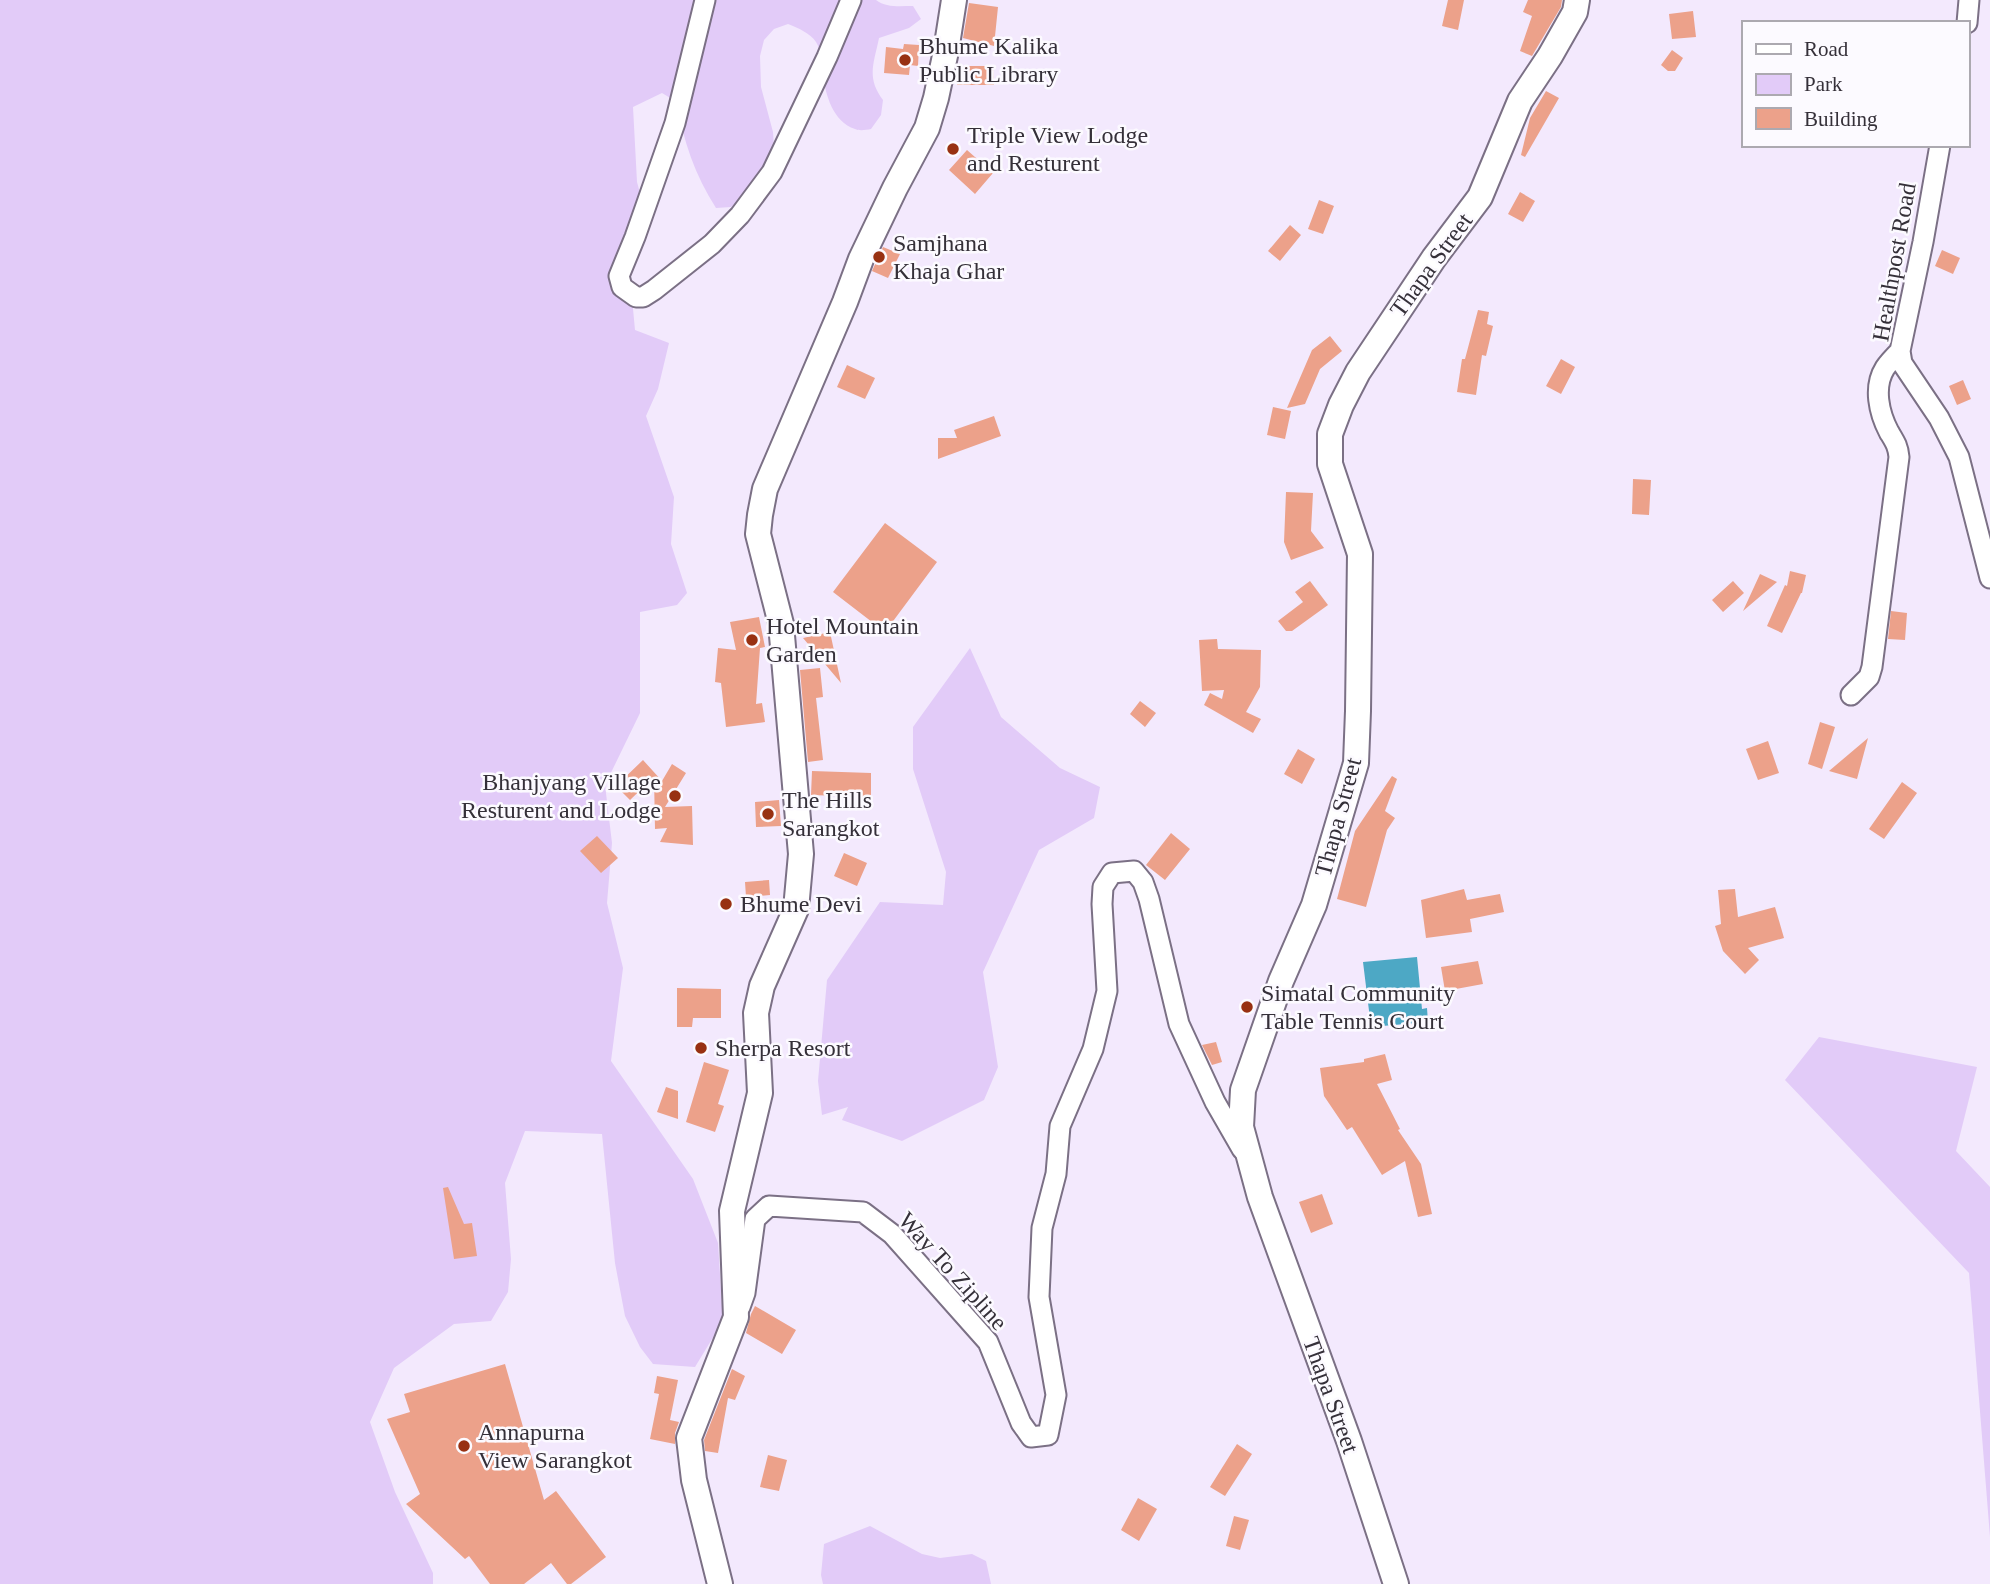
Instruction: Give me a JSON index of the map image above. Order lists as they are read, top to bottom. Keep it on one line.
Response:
{"streets":{"street":["Healthpost Road","Thapa Street","Way To Zipline"]},"crossings":[["Thapa Street","Way To Zipline"]],"places":["Bhume Kalika Public Library","Triple View Lodge and Resturent","Samjhana Khaja Ghar","Hotel Mountain Garden","Bhanjyang Village Resturent and Lodge","The Hills Sarangkot","Bhume Devi","Simatal Community Table Tennis Court","Sherpa Resort","Annapurna View Sarangkot"],"legend":["Road","Park","Building"]}
